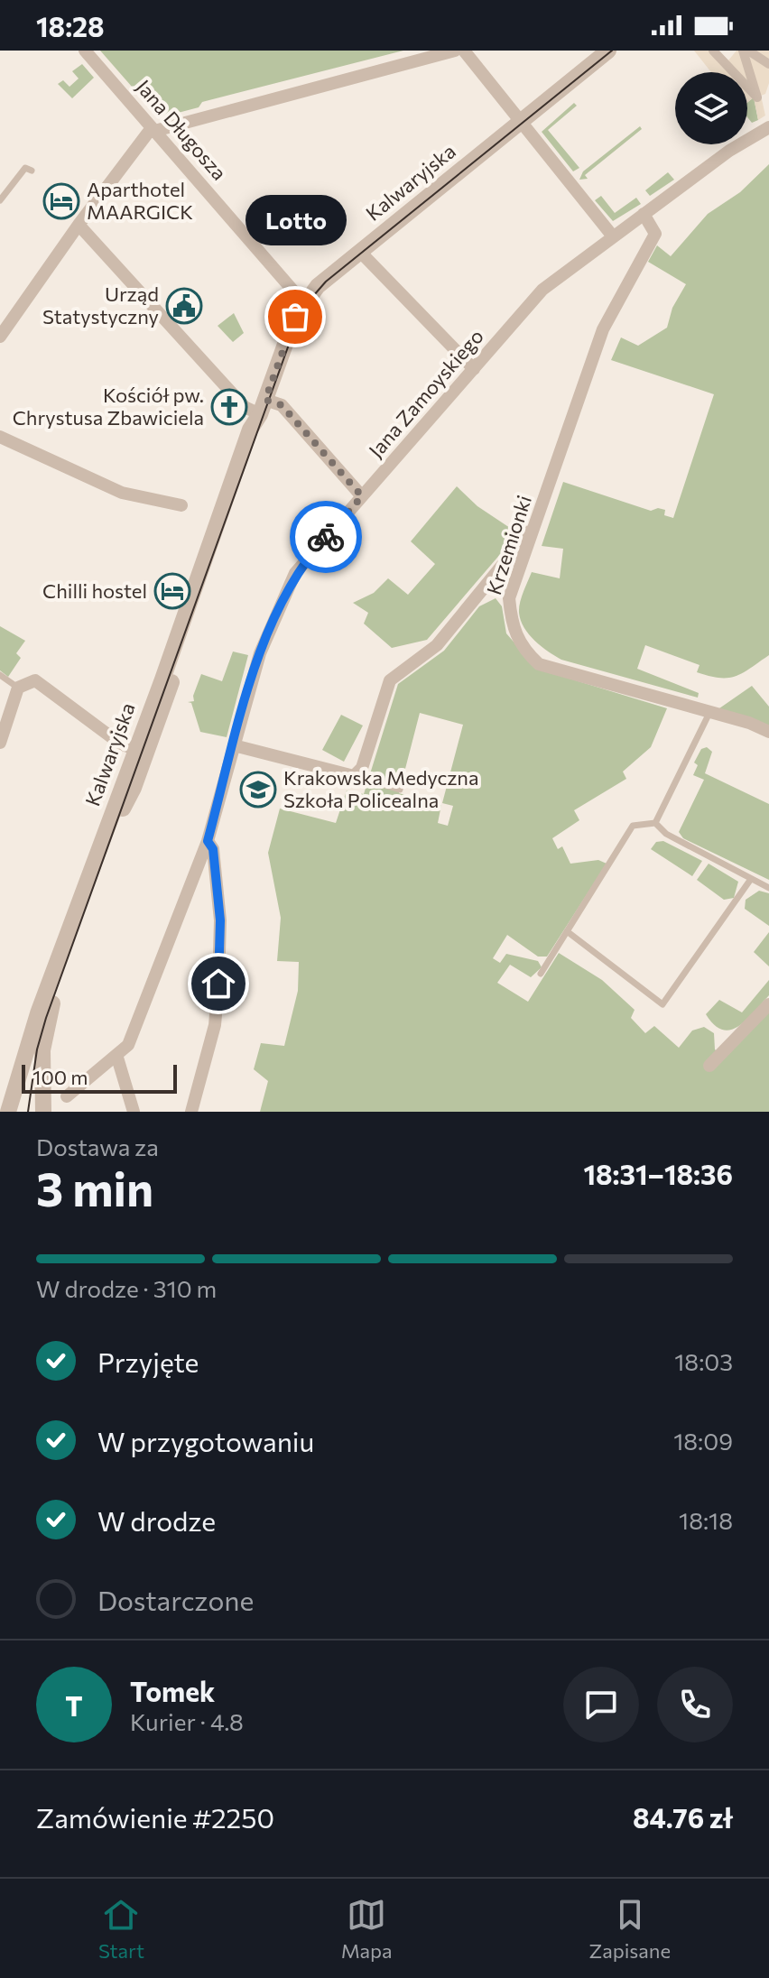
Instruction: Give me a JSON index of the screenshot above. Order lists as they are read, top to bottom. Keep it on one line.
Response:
{"streets":{"street":["Jana Długosza","Kalwaryjska","Jana Zamoyskiego","Krzemionki"]},"crossings":[["Jana Długosza","Kalwaryjska"],["Jana Zamoyskiego","Krzemionki"]],"places":{"hotel":["Aparthotel MAARGICK","Chilli hostel"],"public building":["Urząd Statystyczny"],"other":["Lotto"],"church":["Kościół pw. Chrystusa Zbawiciela"],"school or university":["Krakowska Medyczna Szkoła Policealna"]},"scale_bar":"100 m","page":{"status":"18:28","bubble":"Lotto","scale":"100 m","heading":["3 min","Dostawa za","18:31–18:36"],"panel":["Tomek","Kurier · 4.8","Zamówienie #2250","84.76 zł"],"bar":"W drodze · 310 m","list":[["Przyjęte","18:03"],["W przygotowaniu","18:09"],["W drodze","18:18"],"Dostarczone"],"round":"T","tabs":["Start","Mapa","Zapisane"]}}
